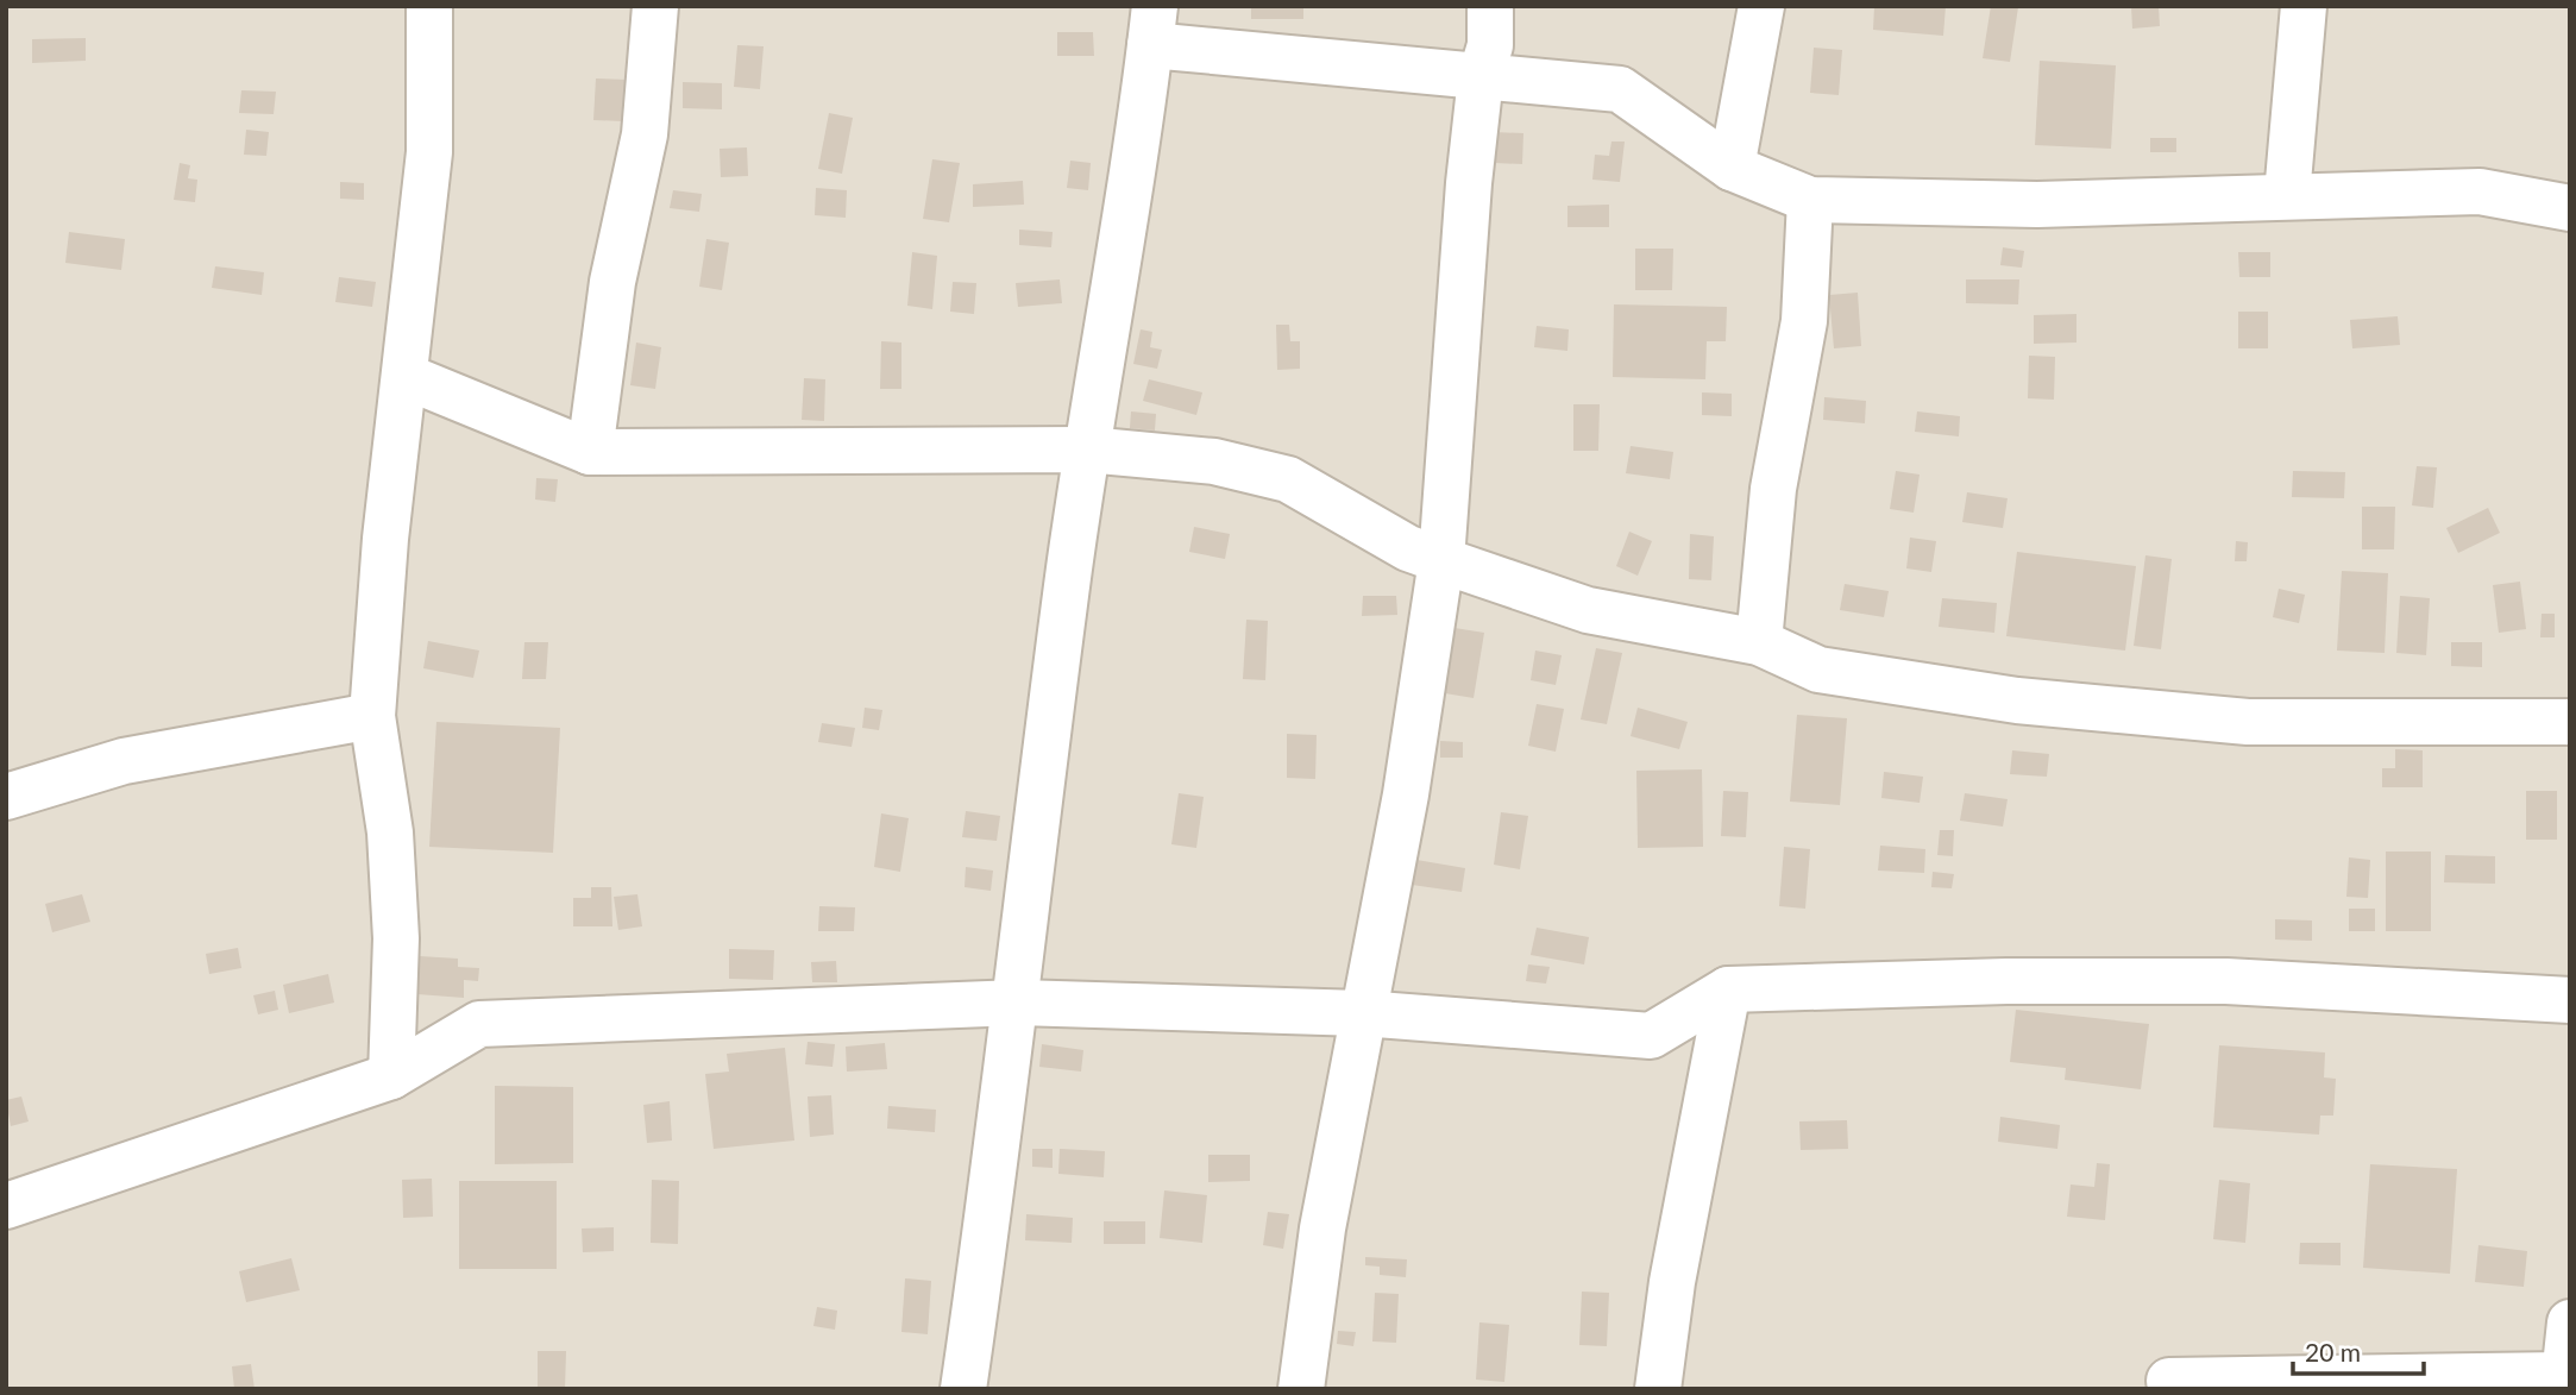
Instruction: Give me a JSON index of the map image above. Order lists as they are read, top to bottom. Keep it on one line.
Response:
{"scale_bar":"20 m"}
